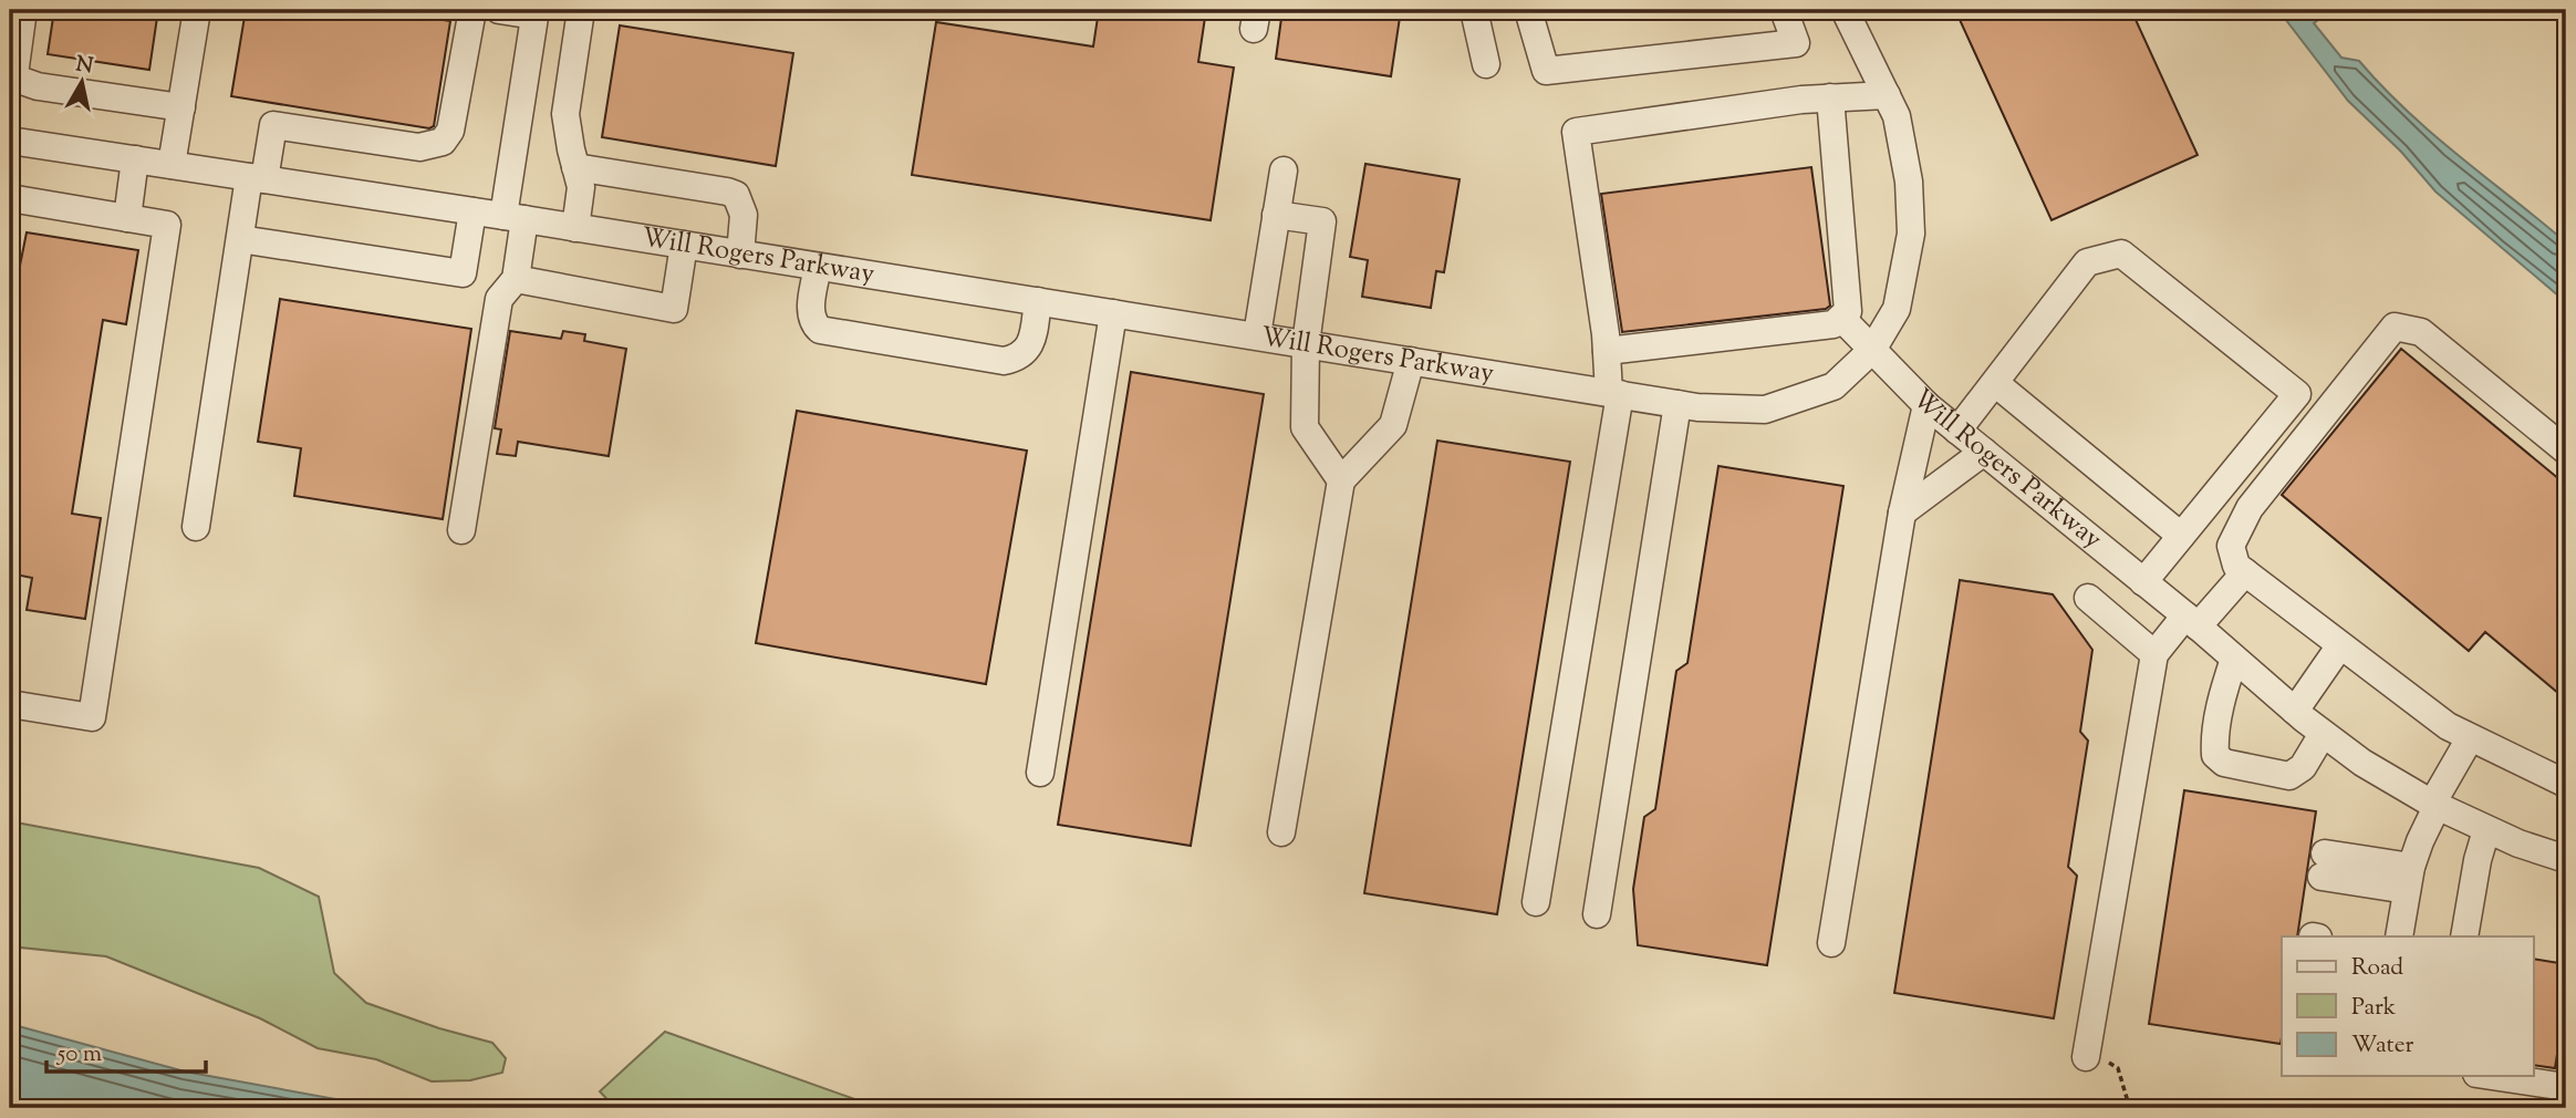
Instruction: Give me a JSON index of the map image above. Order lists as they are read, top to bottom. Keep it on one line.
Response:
{"streets":{"street":["Will Rogers Parkway"]},"legend":["Road","Park","Water"],"scale_bar":"50 m","north":"top"}
